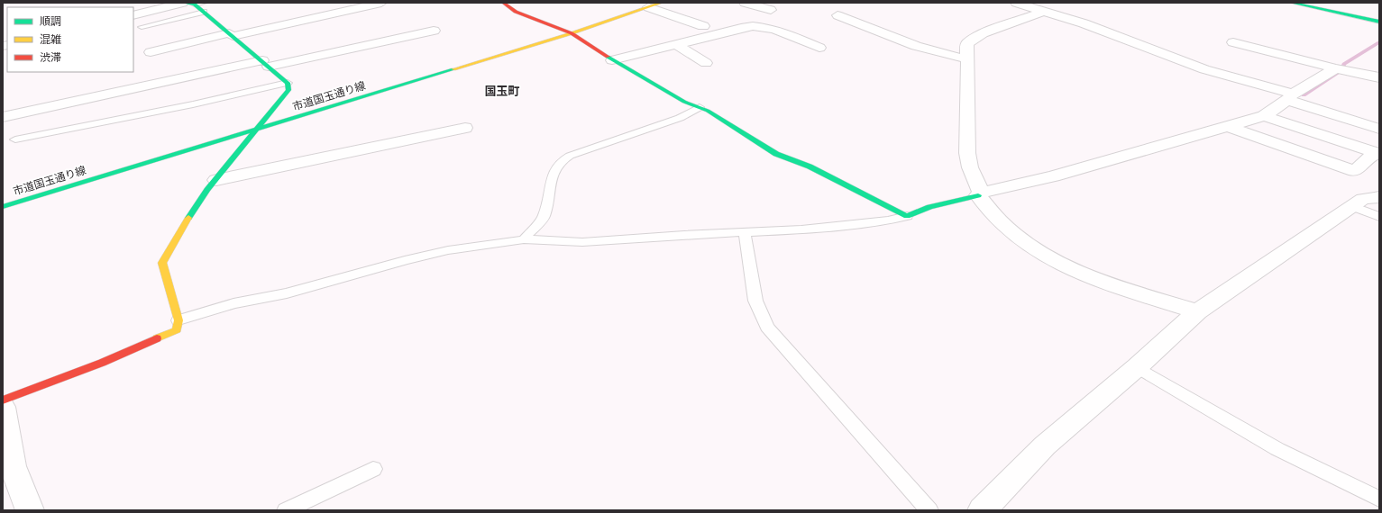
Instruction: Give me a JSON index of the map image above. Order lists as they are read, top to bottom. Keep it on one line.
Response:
{"streets":{"street":["市道国玉通り線"]},"districts":["国玉町"],"legend":["順調","混雑","渋滞"]}
